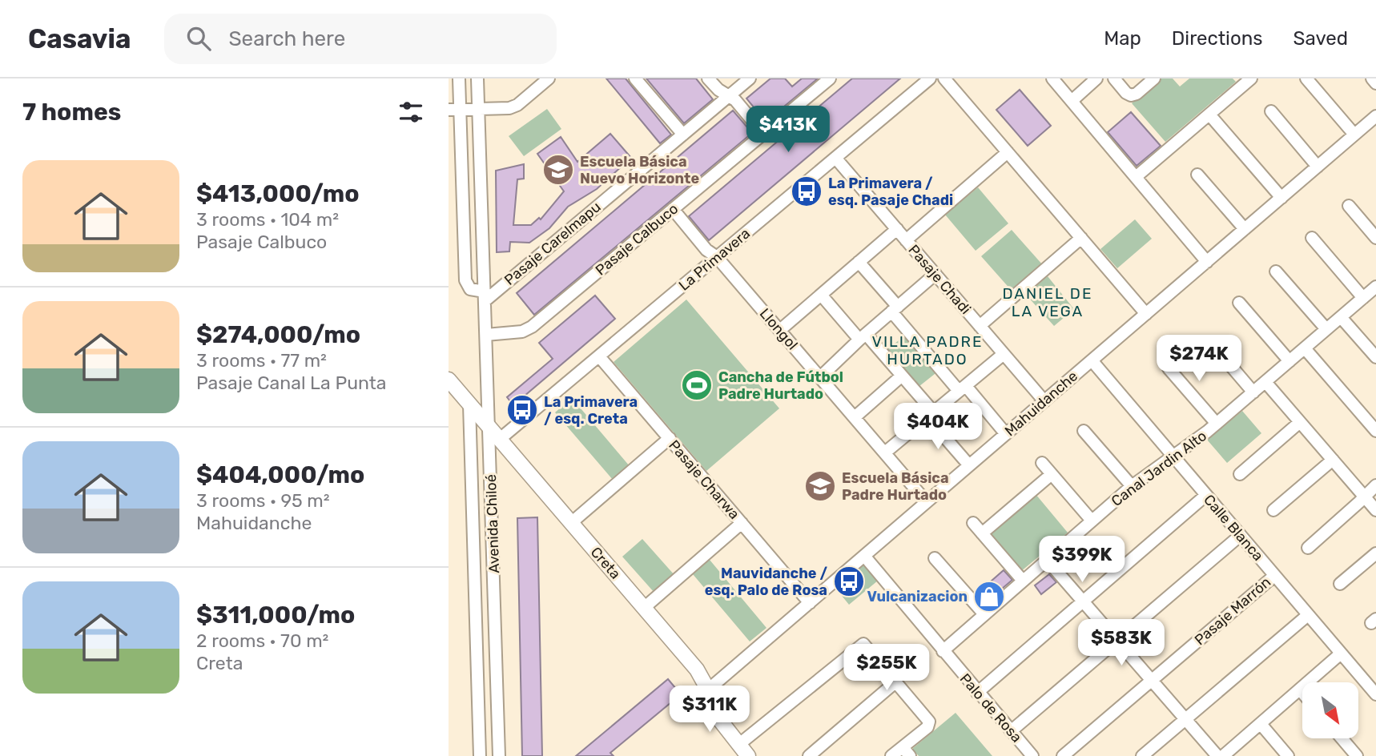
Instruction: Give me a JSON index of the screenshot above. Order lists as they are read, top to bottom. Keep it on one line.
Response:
{"streets":{"street":["Pasaje Calbuco","Pasaje Carelmapu","La Primavera","Pasaje Chadi","Llongol","Mahuidanche","Canal Jardin Alto","Pasaje Charwa","Avenida Chiloé","Calle Blanca","Creta","Pasaje Marrón","Palo de Rosa"]},"crossings":[["Pasaje Calbuco","Llongol"],["Pasaje Calbuco","Avenida Chiloé"],["Pasaje Carelmapu","Avenida Chiloé"],["La Primavera","Pasaje Chadi"],["La Primavera","Llongol"],["La Primavera","Pasaje Charwa"],["La Primavera","Avenida Chiloé"],["La Primavera","Creta"],["Pasaje Chadi","Mahuidanche"],["Llongol","Mahuidanche"],["Mahuidanche","Pasaje Charwa"],["Mahuidanche","Calle Blanca"],["Mahuidanche","Creta"],["Mahuidanche","Palo de Rosa"],["Canal Jardin Alto","Calle Blanca"],["Canal Jardin Alto","Palo de Rosa"],["Avenida Chiloé","Creta"],["Calle Blanca","Pasaje Marrón"]],"districts":["DANIEL DE LA VEGA","VILLA PADRE HURTADO"],"places":{"school or university":["Escuela Básica Nuevo Horizonte","Escuela Básica Padre Hurtado"],"bus stop":["La Primavera / esq. Pasaje Chadi","La Primavera / esq. Creta","Mauvidanche / esq. Palo de Rosa"],"sports":["Cancha de Fútbol Padre Hurtado"],"shop":["Vulcanizacion"]},"north":"bottom right","page":{"header":"Casavia","search":"Search here","nav":["Map","Directions","Saved"],"heading":"7 homes","price":["$413K","$274K","$404K","$399K","$583K","$255K","$311K"],"list":[{"name":"$413,000/mo","note":"3 rooms · 104 m² · Pasaje Calbuco"},{"name":"$274,000/mo","note":"3 rooms · 77 m² · Pasaje Canal La Punta"},{"name":"$404,000/mo","note":"3 rooms · 95 m² · Mahuidanche"},{"name":"$311,000/mo","note":"2 rooms · 70 m² · Creta"}]}}
